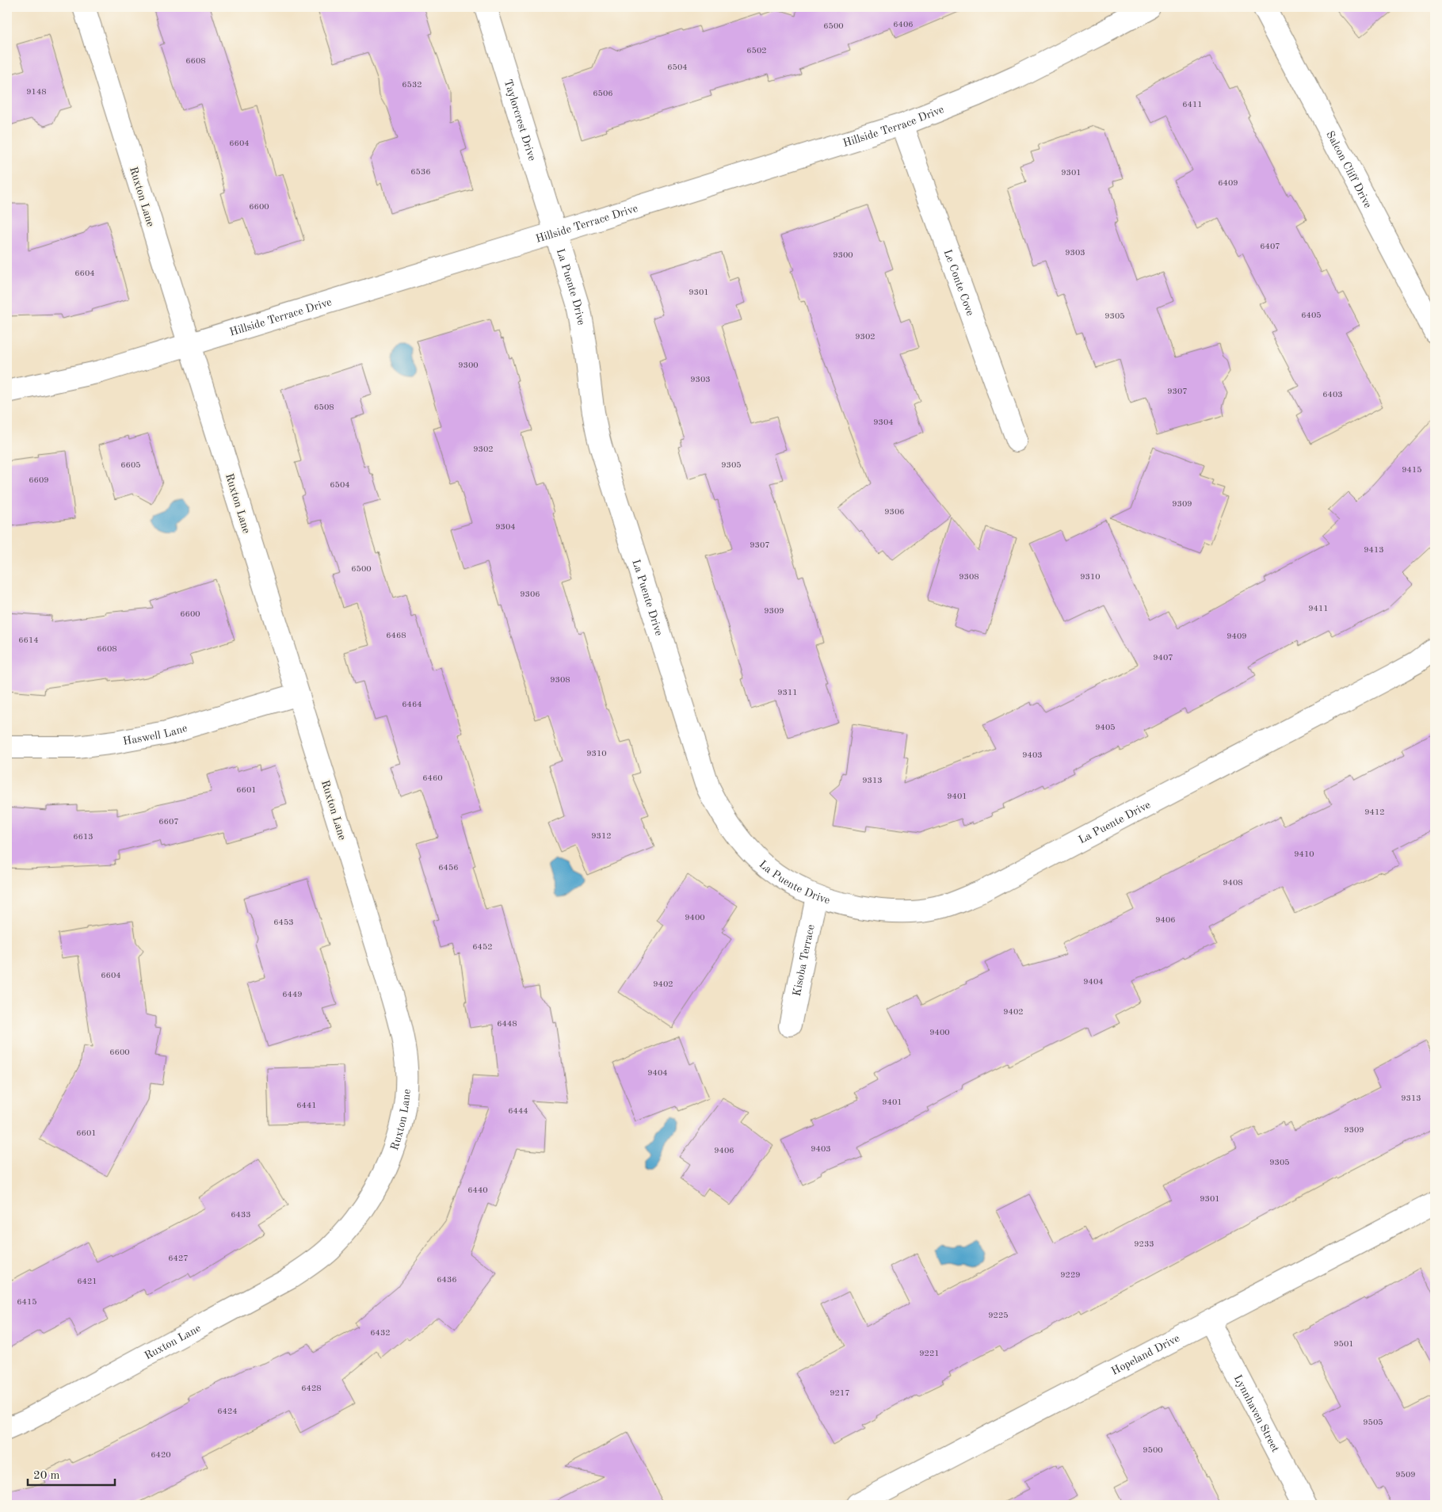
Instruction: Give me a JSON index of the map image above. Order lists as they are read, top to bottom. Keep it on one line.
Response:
{"streets":{"street":["Taylorcrest Drive","Hillside Terrace Drive","Salcon Cliff Drive","Ruxton Lane","Le Conte Cove","La Puente Drive","Haswell Lane","Kisoba Terrace","Hopeland Drive","Lynnhaven Street"]},"crossings":[["Taylorcrest Drive","Hillside Terrace Drive"],["Taylorcrest Drive","La Puente Drive"],["Hillside Terrace Drive","Ruxton Lane"],["Hillside Terrace Drive","Le Conte Cove"],["Hillside Terrace Drive","La Puente Drive"],["Ruxton Lane","Haswell Lane"],["La Puente Drive","Kisoba Terrace"],["Hopeland Drive","Lynnhaven Street"]],"house_numbers":["6406","6500","6502","6608","6504","6532","9148","6506","6411","6604","6536","9301","6409","6600","6407","9303","9300","6604","9301","6405","9305","9302","9300","9303","9307","6403","6508","9304","9302","6605","9305","9415","6609","6504","9309","9306","9304","9307","9413","6500","9308","9310","9306","9411","9309","6600","6468","9409","6614","6608","9407","9308","9311","6464","9405","9310","9403","6460","9313","6601","9401","9412","6607","9312","6613","9410","6456","9408","9400","9406","6453","6452","6604","9404","9402","6449","9402","6448","9400","6600","9404","9313","9401","6441","6444","9309","6601","9403","9406","9305","6440","9301","6433","9233","6427","9229","6436","6421","6415","9225","6432","9501","9221","6428","9217","6424","9505","9500","6420","9509"],"scale_bar":"20 m"}
